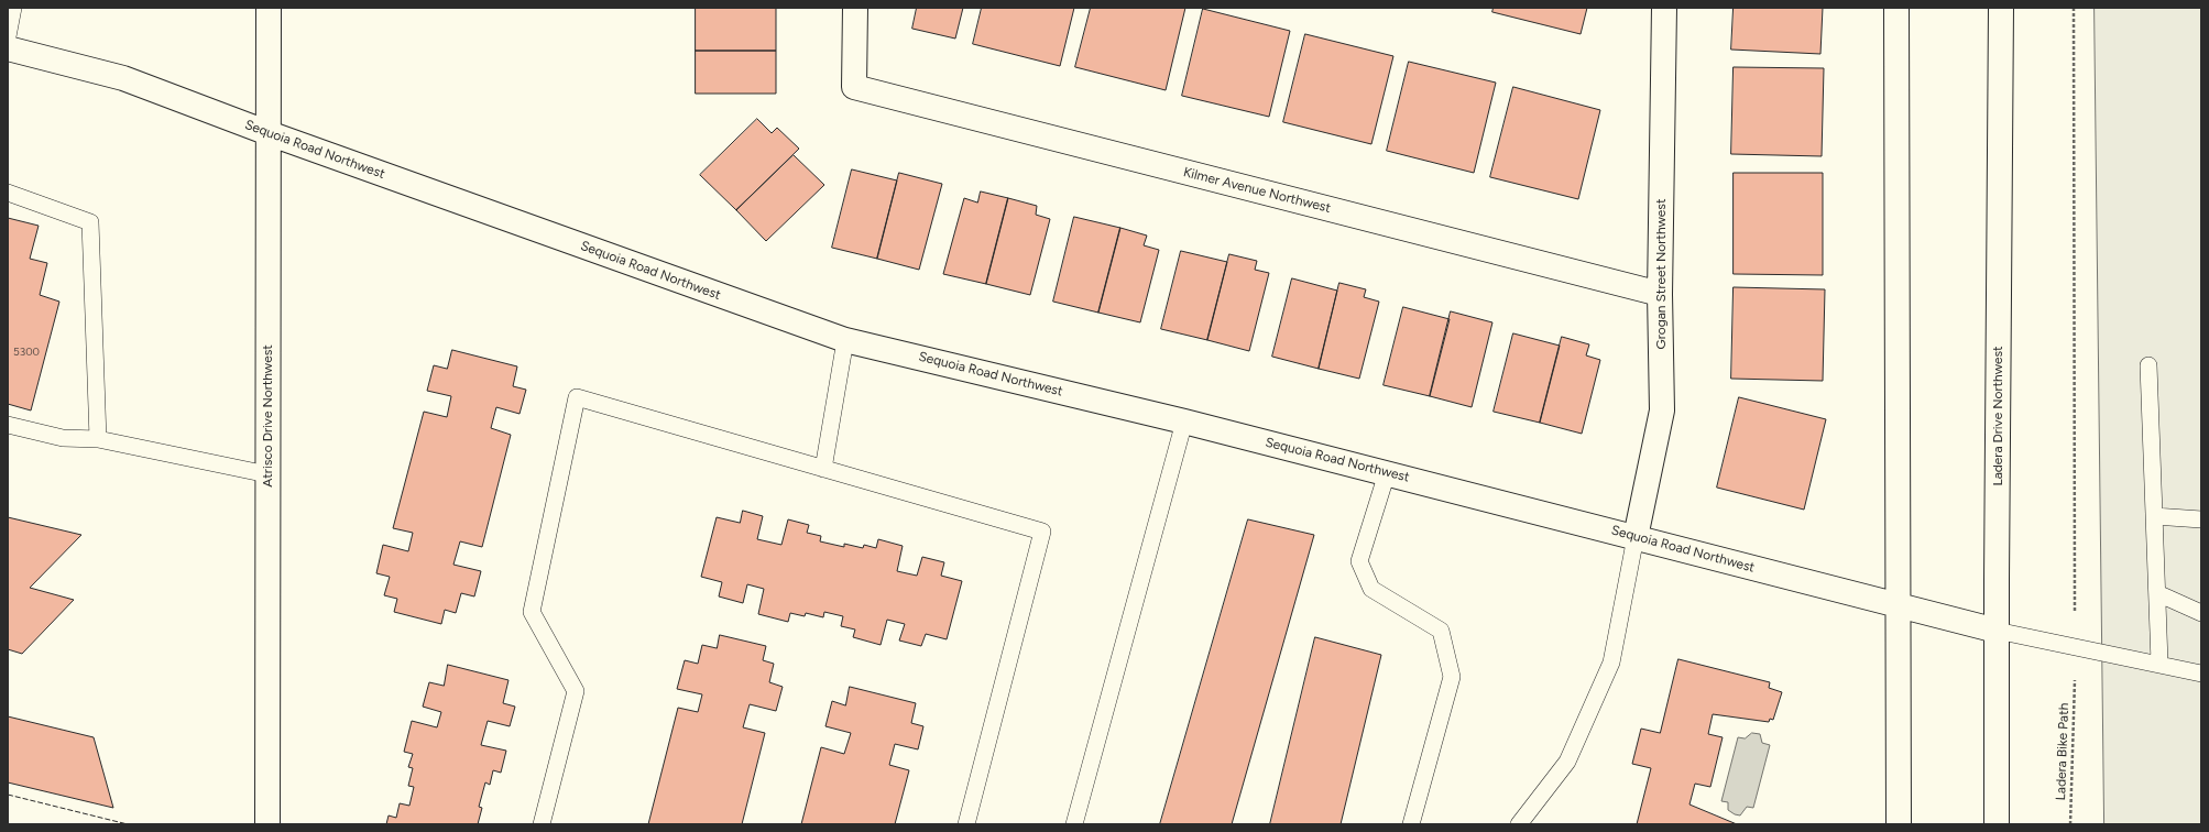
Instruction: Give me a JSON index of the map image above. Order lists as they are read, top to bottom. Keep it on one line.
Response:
{"streets":{"street":["Sequoia Road Northwest","Kilmer Avenue Northwest","Grogan Street Northwest","Atrisco Drive Northwest","Ladera Drive Northwest"],"path":["Ladera Bike Path"]},"crossings":[["Sequoia Road Northwest","Grogan Street Northwest"],["Sequoia Road Northwest","Atrisco Drive Northwest"],["Sequoia Road Northwest","Ladera Drive Northwest"],["Kilmer Avenue Northwest","Grogan Street Northwest"]],"house_numbers":["5300"]}
